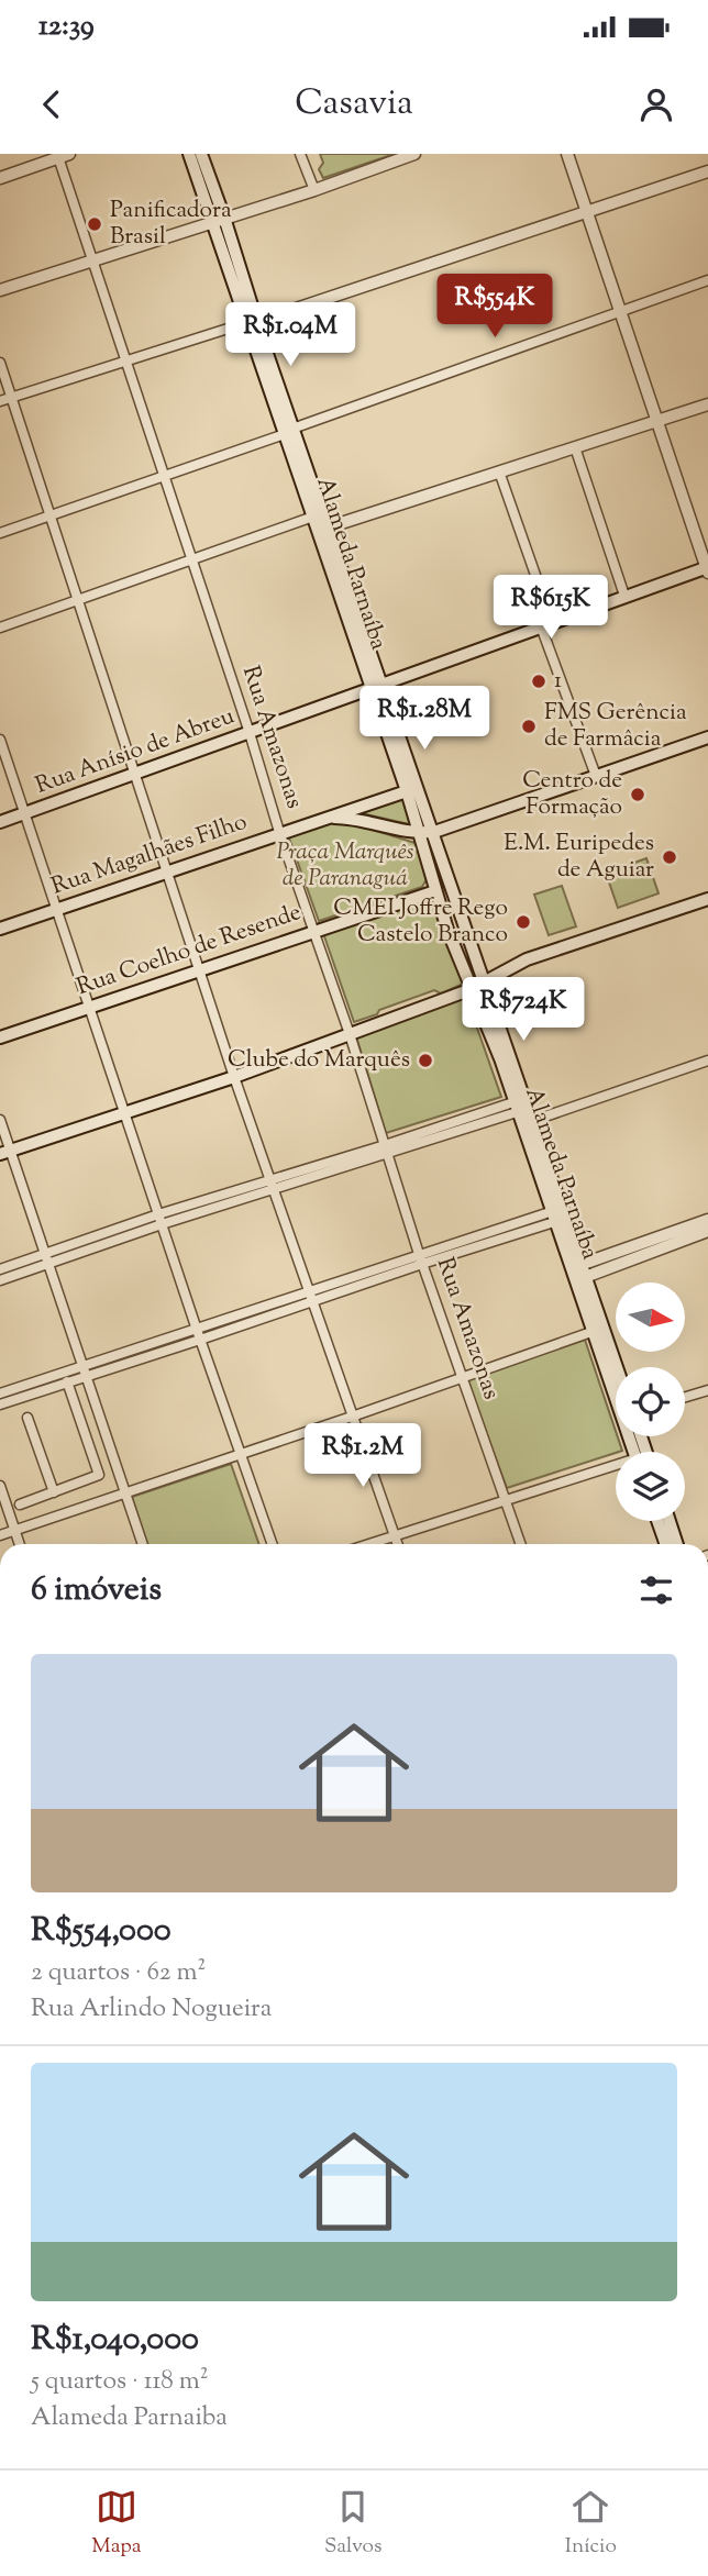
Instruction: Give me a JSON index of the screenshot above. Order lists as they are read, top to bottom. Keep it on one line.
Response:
{"streets":{"main road":["Alameda Parnaíba","Rua Anísio de Abreu","Rua Magalhães Filho","Rua Coelho de Resende"],"street":["Rua Amazonas"]},"crossings":[["Alameda Parnaíba","Rua Anísio de Abreu"],["Alameda Parnaíba","Rua Magalhães Filho"],["Alameda Parnaíba","Rua Coelho de Resende"],["Rua Amazonas","Rua Anísio de Abreu"],["Rua Amazonas","Rua Magalhães Filho"],["Rua Amazonas","Rua Coelho de Resende"]],"parks":["Praça Marquês de Paranaguá"],"places":["Panificadora Brasil","1","FMS Gerência de Farmâcia","Centro de Formação","E.M. Euripedes de Aguiar","CMEI Joffre Rego Castelo Branco","Clube do Marquês"],"north":"right","page":{"status":"12:39","header":"Casavia","price":["R$554K","R$1.04M","R$615K","R$1.28M","R$724K","R$1.2M"],"heading":"6 imóveis","list":[{"name":"R$554,000","note":"2 quartos · 62 m² · Rua Arlindo Nogueira"},{"name":"R$1,040,000","note":"5 quartos · 118 m² · Alameda Parnaiba"}],"tabs":["Mapa","Salvos","Início"]}}
